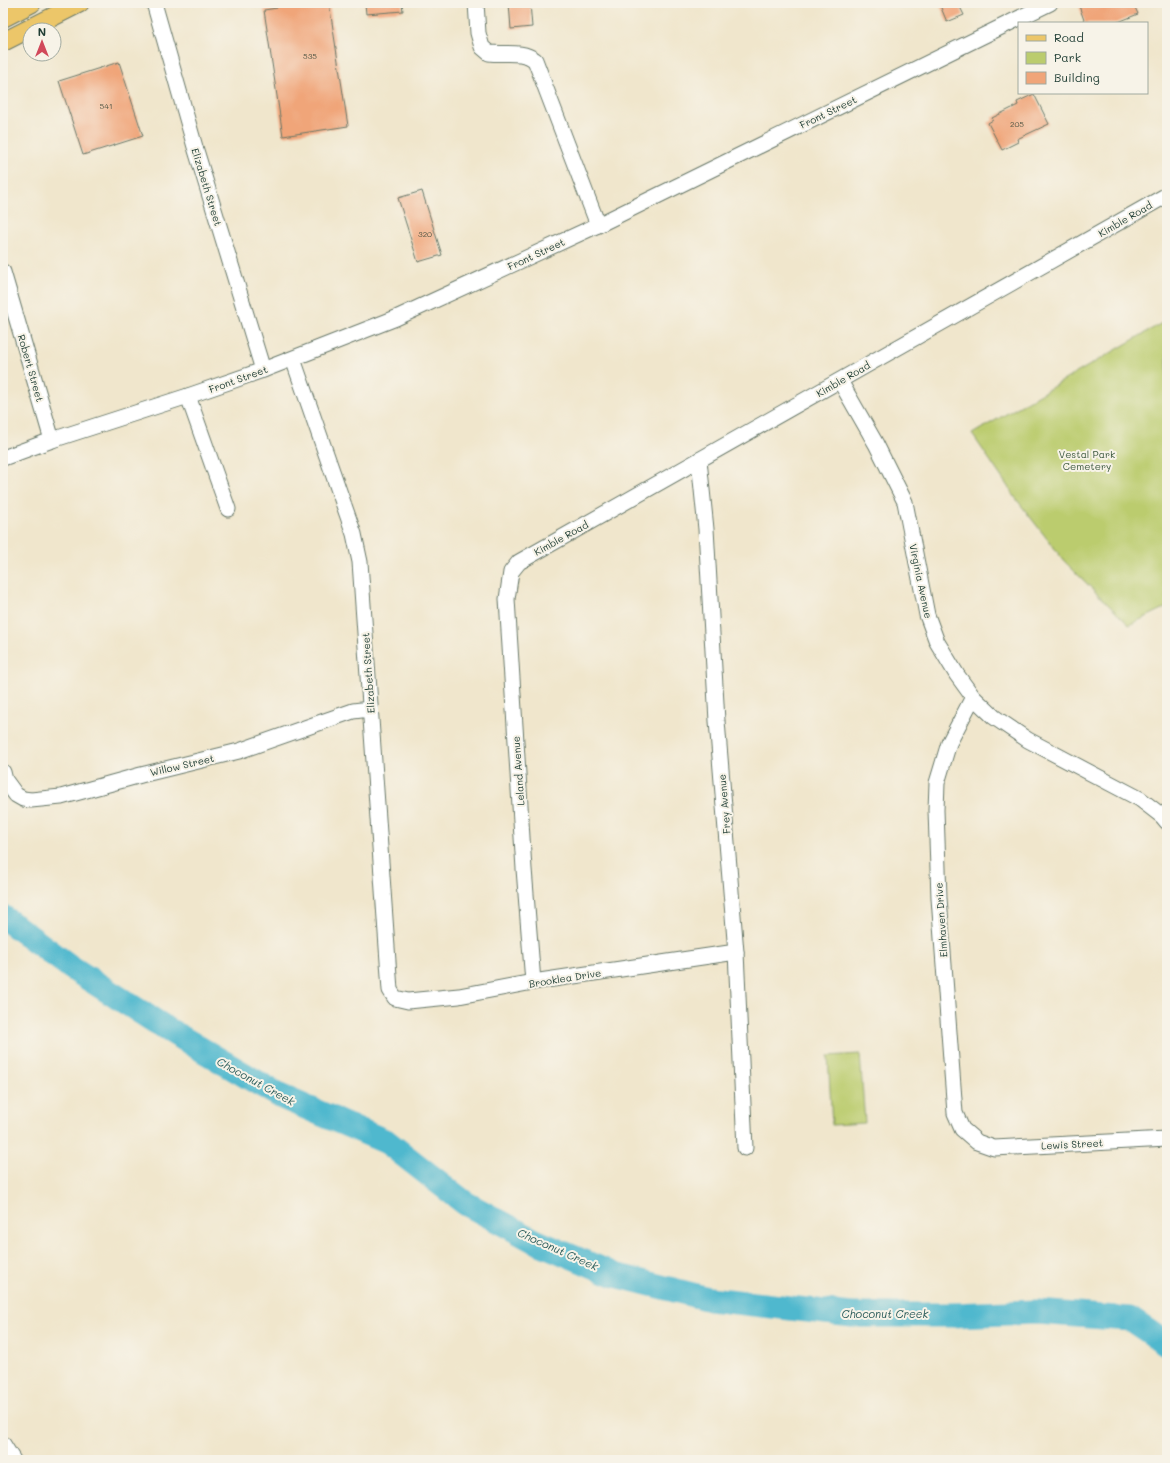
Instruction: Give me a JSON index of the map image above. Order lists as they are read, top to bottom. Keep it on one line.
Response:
{"streets":{"street":["Front Street","Elizabeth Street","Kimble Road","Robert Street","Virginia Avenue","Willow Street","Leland Avenue","Frey Avenue","Elmhaven Drive","Brooklea Drive","Lewis Street"]},"crossings":[["Front Street","Elizabeth Street"],["Front Street","Robert Street"],["Elizabeth Street","Willow Street"],["Elizabeth Street","Brooklea Drive"],["Kimble Road","Virginia Avenue"],["Kimble Road","Leland Avenue"],["Kimble Road","Frey Avenue"],["Virginia Avenue","Elmhaven Drive"],["Leland Avenue","Brooklea Drive"],["Frey Avenue","Brooklea Drive"],["Elmhaven Drive","Lewis Street"]],"water":["Choconut Creek"],"parks":["Vestal Park Cemetery"],"house_numbers":["535","541","205","320"],"legend":["Road","Park","Building"],"north":"top"}
